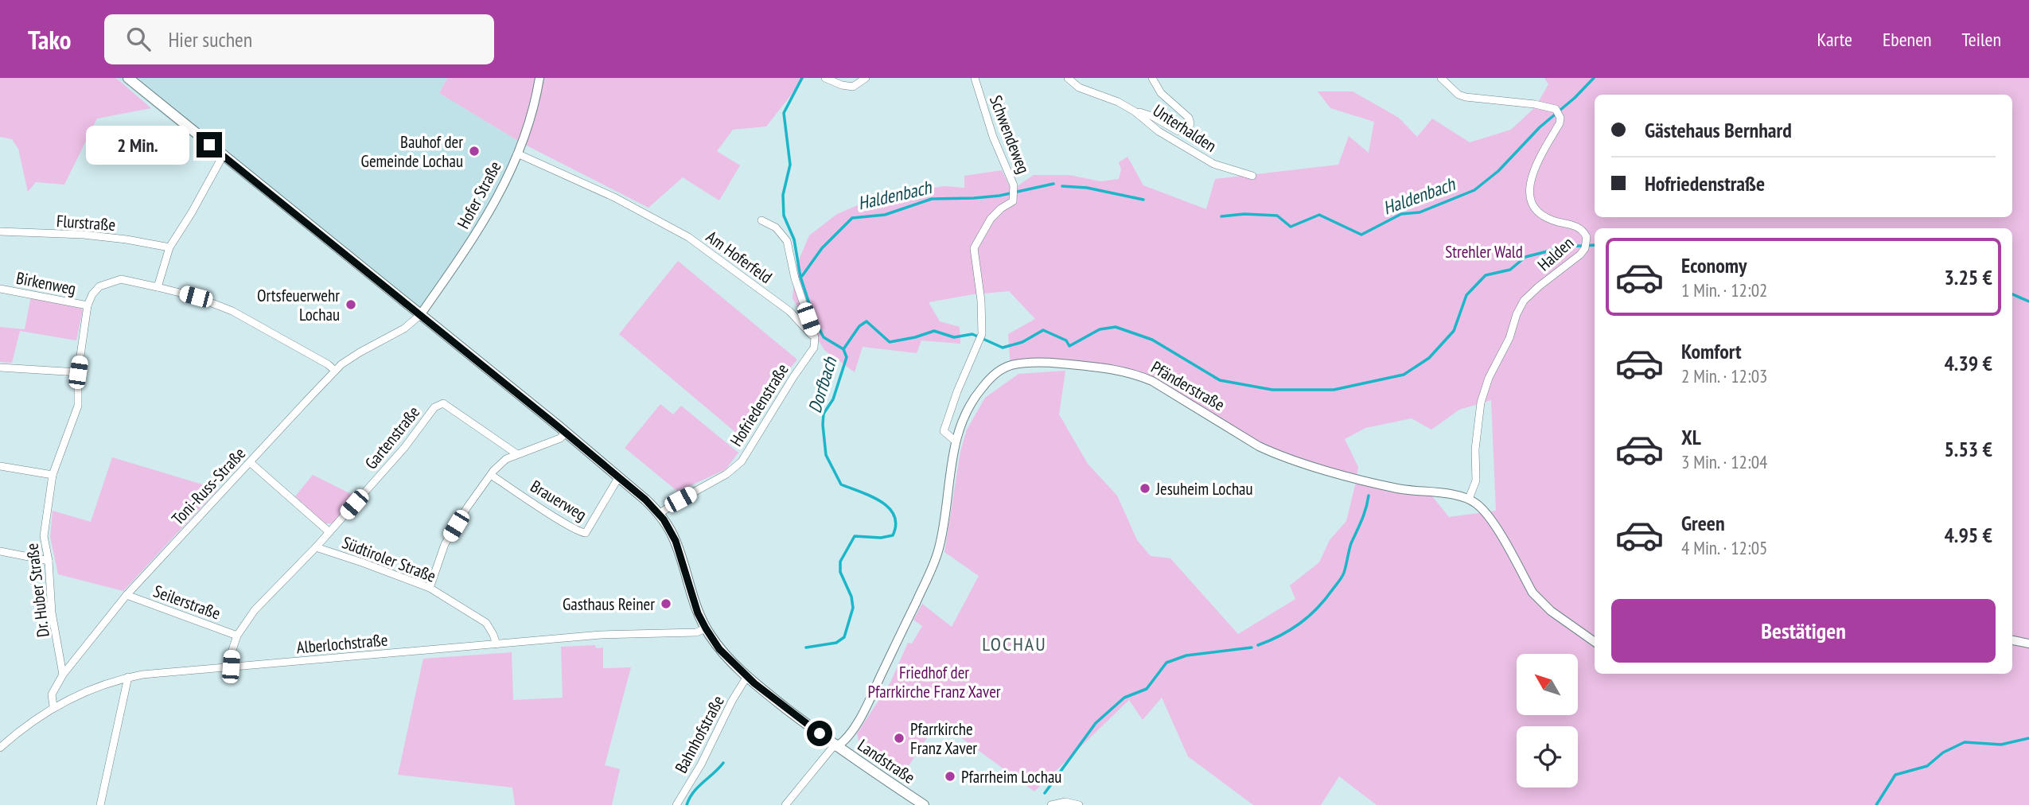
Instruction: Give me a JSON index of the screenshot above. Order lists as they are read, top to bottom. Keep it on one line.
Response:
{"streets":{"main road":["Landstraße"],"street":["Unterhalden","Schwendeweg","Hofer Straße","Flurstraße","Halden","Am Hoferfeld","Birkenweg","Pfänderstraße","Hofriedenstraße","Gartenstraße","Toni-Russ-Straße","Brauerweg","Südtiroler Straße","Dr. Huber Straße","Seilerstraße","Alberlochstraße","Bahnhofstraße"]},"crossings":[["Schwendeweg","Pfänderstraße"],["Hofer Straße","Am Hoferfeld"],["Hofer Straße","Toni-Russ-Straße"],["Halden","Pfänderstraße"],["Am Hoferfeld","Hofriedenstraße"],["Birkenweg","Dr. Huber Straße"],["Pfänderstraße","Landstraße"],["Hofriedenstraße","Landstraße"],["Gartenstraße","Südtiroler Straße"],["Gartenstraße","Seilerstraße"],["Gartenstraße","Alberlochstraße"],["Toni-Russ-Straße","Südtiroler Straße"],["Toni-Russ-Straße","Dr. Huber Straße"],["Toni-Russ-Straße","Seilerstraße"],["Toni-Russ-Straße","Alberlochstraße"],["Südtiroler Straße","Alberlochstraße"],["Alberlochstraße","Landstraße"],["Bahnhofstraße","Landstraße"]],"districts":["LOCHAU"],"water":["Haldenbach","Dorfbach"],"parks":["Strehler Wald","Friedhof der Pfarrkirche Franz Xaver"],"places":["Bauhof der Gemeinde Lochau","Ortsfeuerwehr Lochau","Jesuheim Lochau","Gasthaus Reiner","Pfarrkirche Franz Xaver","Pfarrheim Lochau"],"north":"top left","page":{"header":"Tako","search":"Hier suchen","nav":["Karte","Ebenen","Teilen"],"banner":["Gästehaus Bernhard","Hofriedenstraße"],"bubble":"2 Min.","list":[{"name":"Economy","note":"1 Min. · 12:02","value":"3.25 €"},{"name":"Komfort","note":"2 Min. · 12:03","value":"4.39 €"},{"name":"XL","note":"3 Min. · 12:04","value":"5.53 €"},{"name":"Green","note":"4 Min. · 12:05","value":"4.95 €"}],"buttons":"Bestätigen"}}
